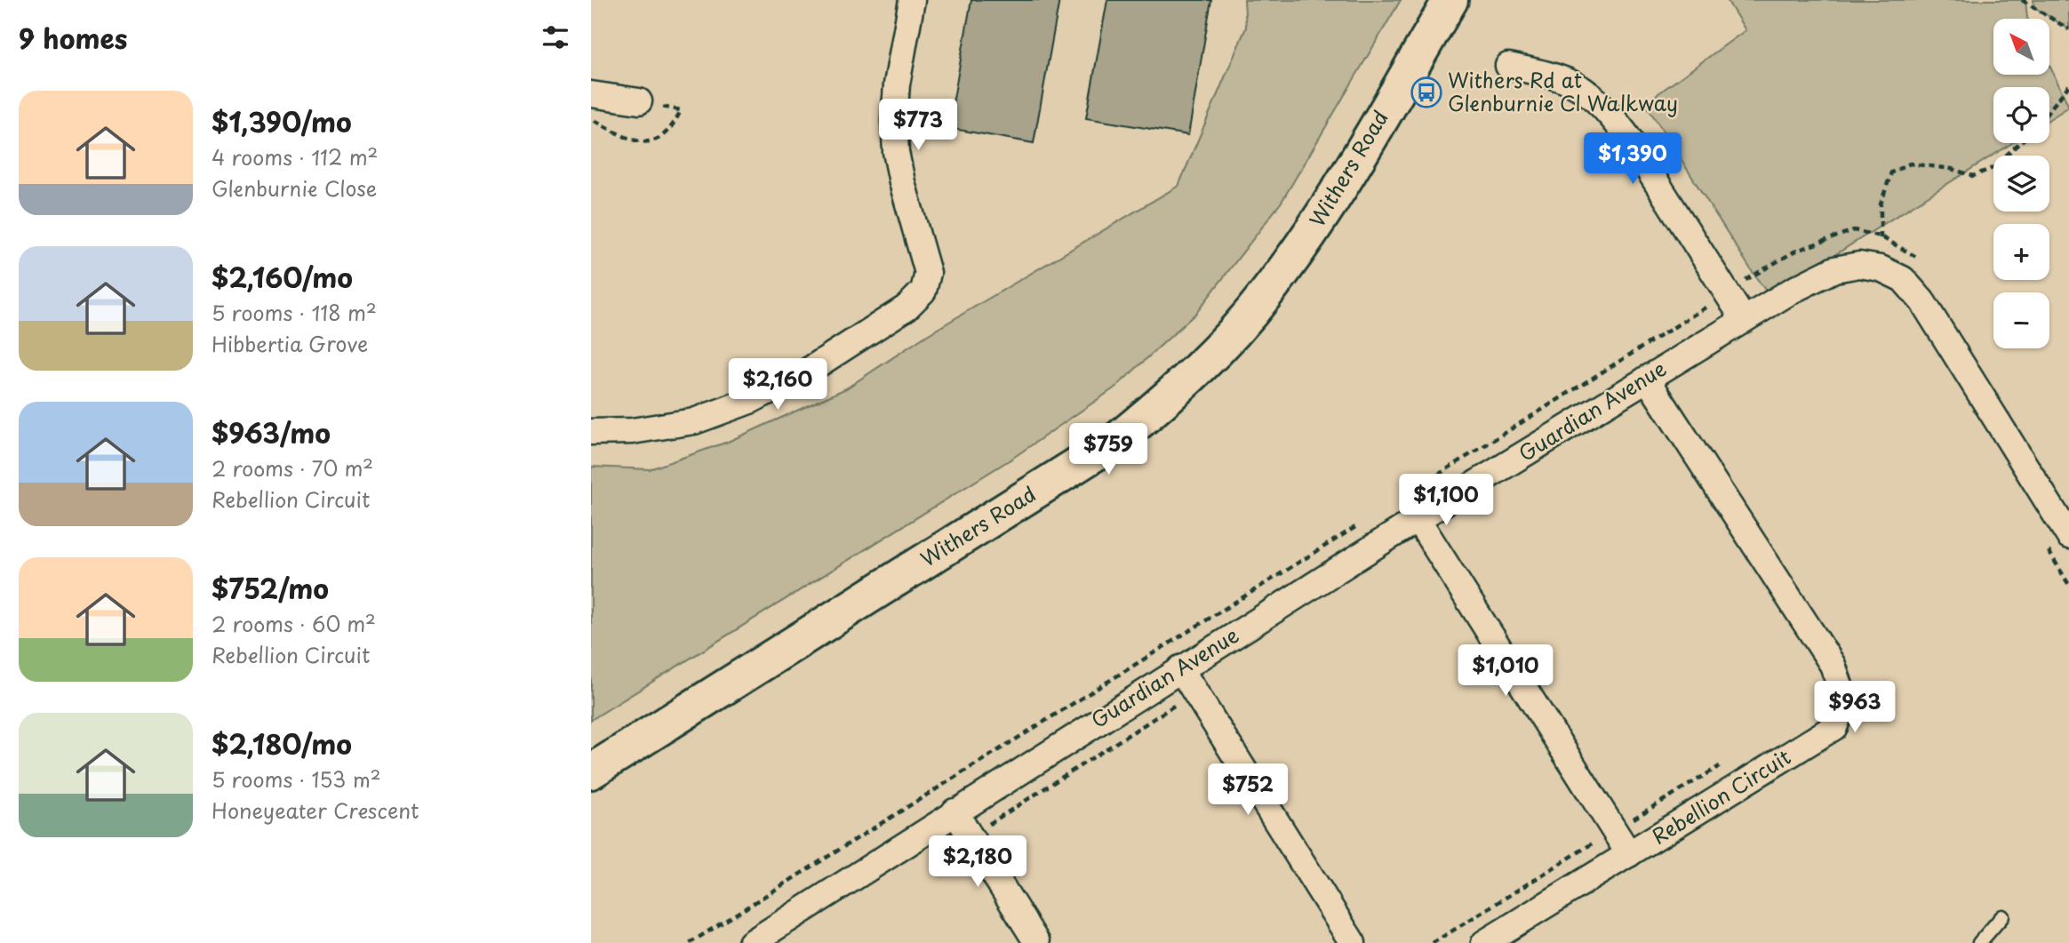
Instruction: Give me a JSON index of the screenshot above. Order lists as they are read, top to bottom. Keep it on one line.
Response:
{"streets":{"main road":["Withers Road"],"street":["Guardian Avenue","Rebellion Circuit"]},"crossings":[["Guardian Avenue","Rebellion Circuit"]],"places":{"bus stop":["Withers Rd at Glenburnie Cl Walkway"]},"north":"top left","page":{"heading":"9 homes","map_buttons":["+","−"],"list":[{"name":"$1,390/mo","note":"4 rooms · 112 m² · Glenburnie Close"},{"name":"$2,160/mo","note":"5 rooms · 118 m² · Hibbertia Grove"},{"name":"$963/mo","note":"2 rooms · 70 m² · Rebellion Circuit"},{"name":"$752/mo","note":"2 rooms · 60 m² · Rebellion Circuit"},{"name":"$2,180/mo","note":"5 rooms · 153 m² · Honeyeater Crescent"}],"price":["$773","$1,390","$2,160","$759","$1,100","$1,010","$963","$752","$2,180"]}}
